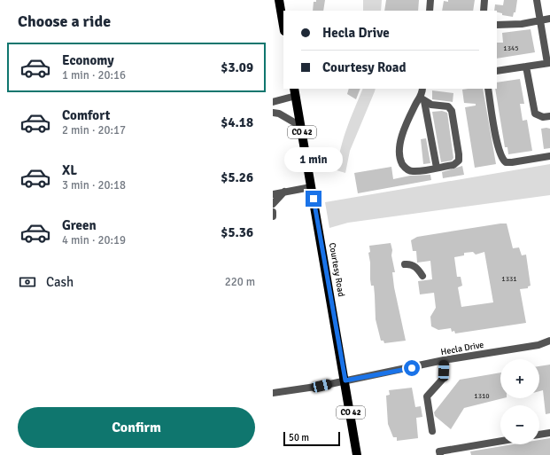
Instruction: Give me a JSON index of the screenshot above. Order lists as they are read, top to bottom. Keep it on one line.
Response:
{"streets":{"main road":["CO 42","Courtesy Road"],"street":["Hecla Drive"]},"crossings":[["Courtesy Road","Hecla Drive"]],"house_numbers":["1345","1331","1310"],"scale_bar":"50 m","page":{"heading":"Choose a ride","banner":["Hecla Drive","Courtesy Road"],"list":[{"name":"Economy","note":"1 min · 20:16","value":"$3.09"},{"name":"Comfort","note":"2 min · 20:17","value":"$4.18"},{"name":"XL","note":"3 min · 20:18","value":"$5.26"},{"name":"Green","note":"4 min · 20:19","value":"$5.36"}],"bubble":"1 min","pay":["Cash","220 m"],"map_buttons":["+","−"],"buttons":"Confirm","scale":"50 m"}}
